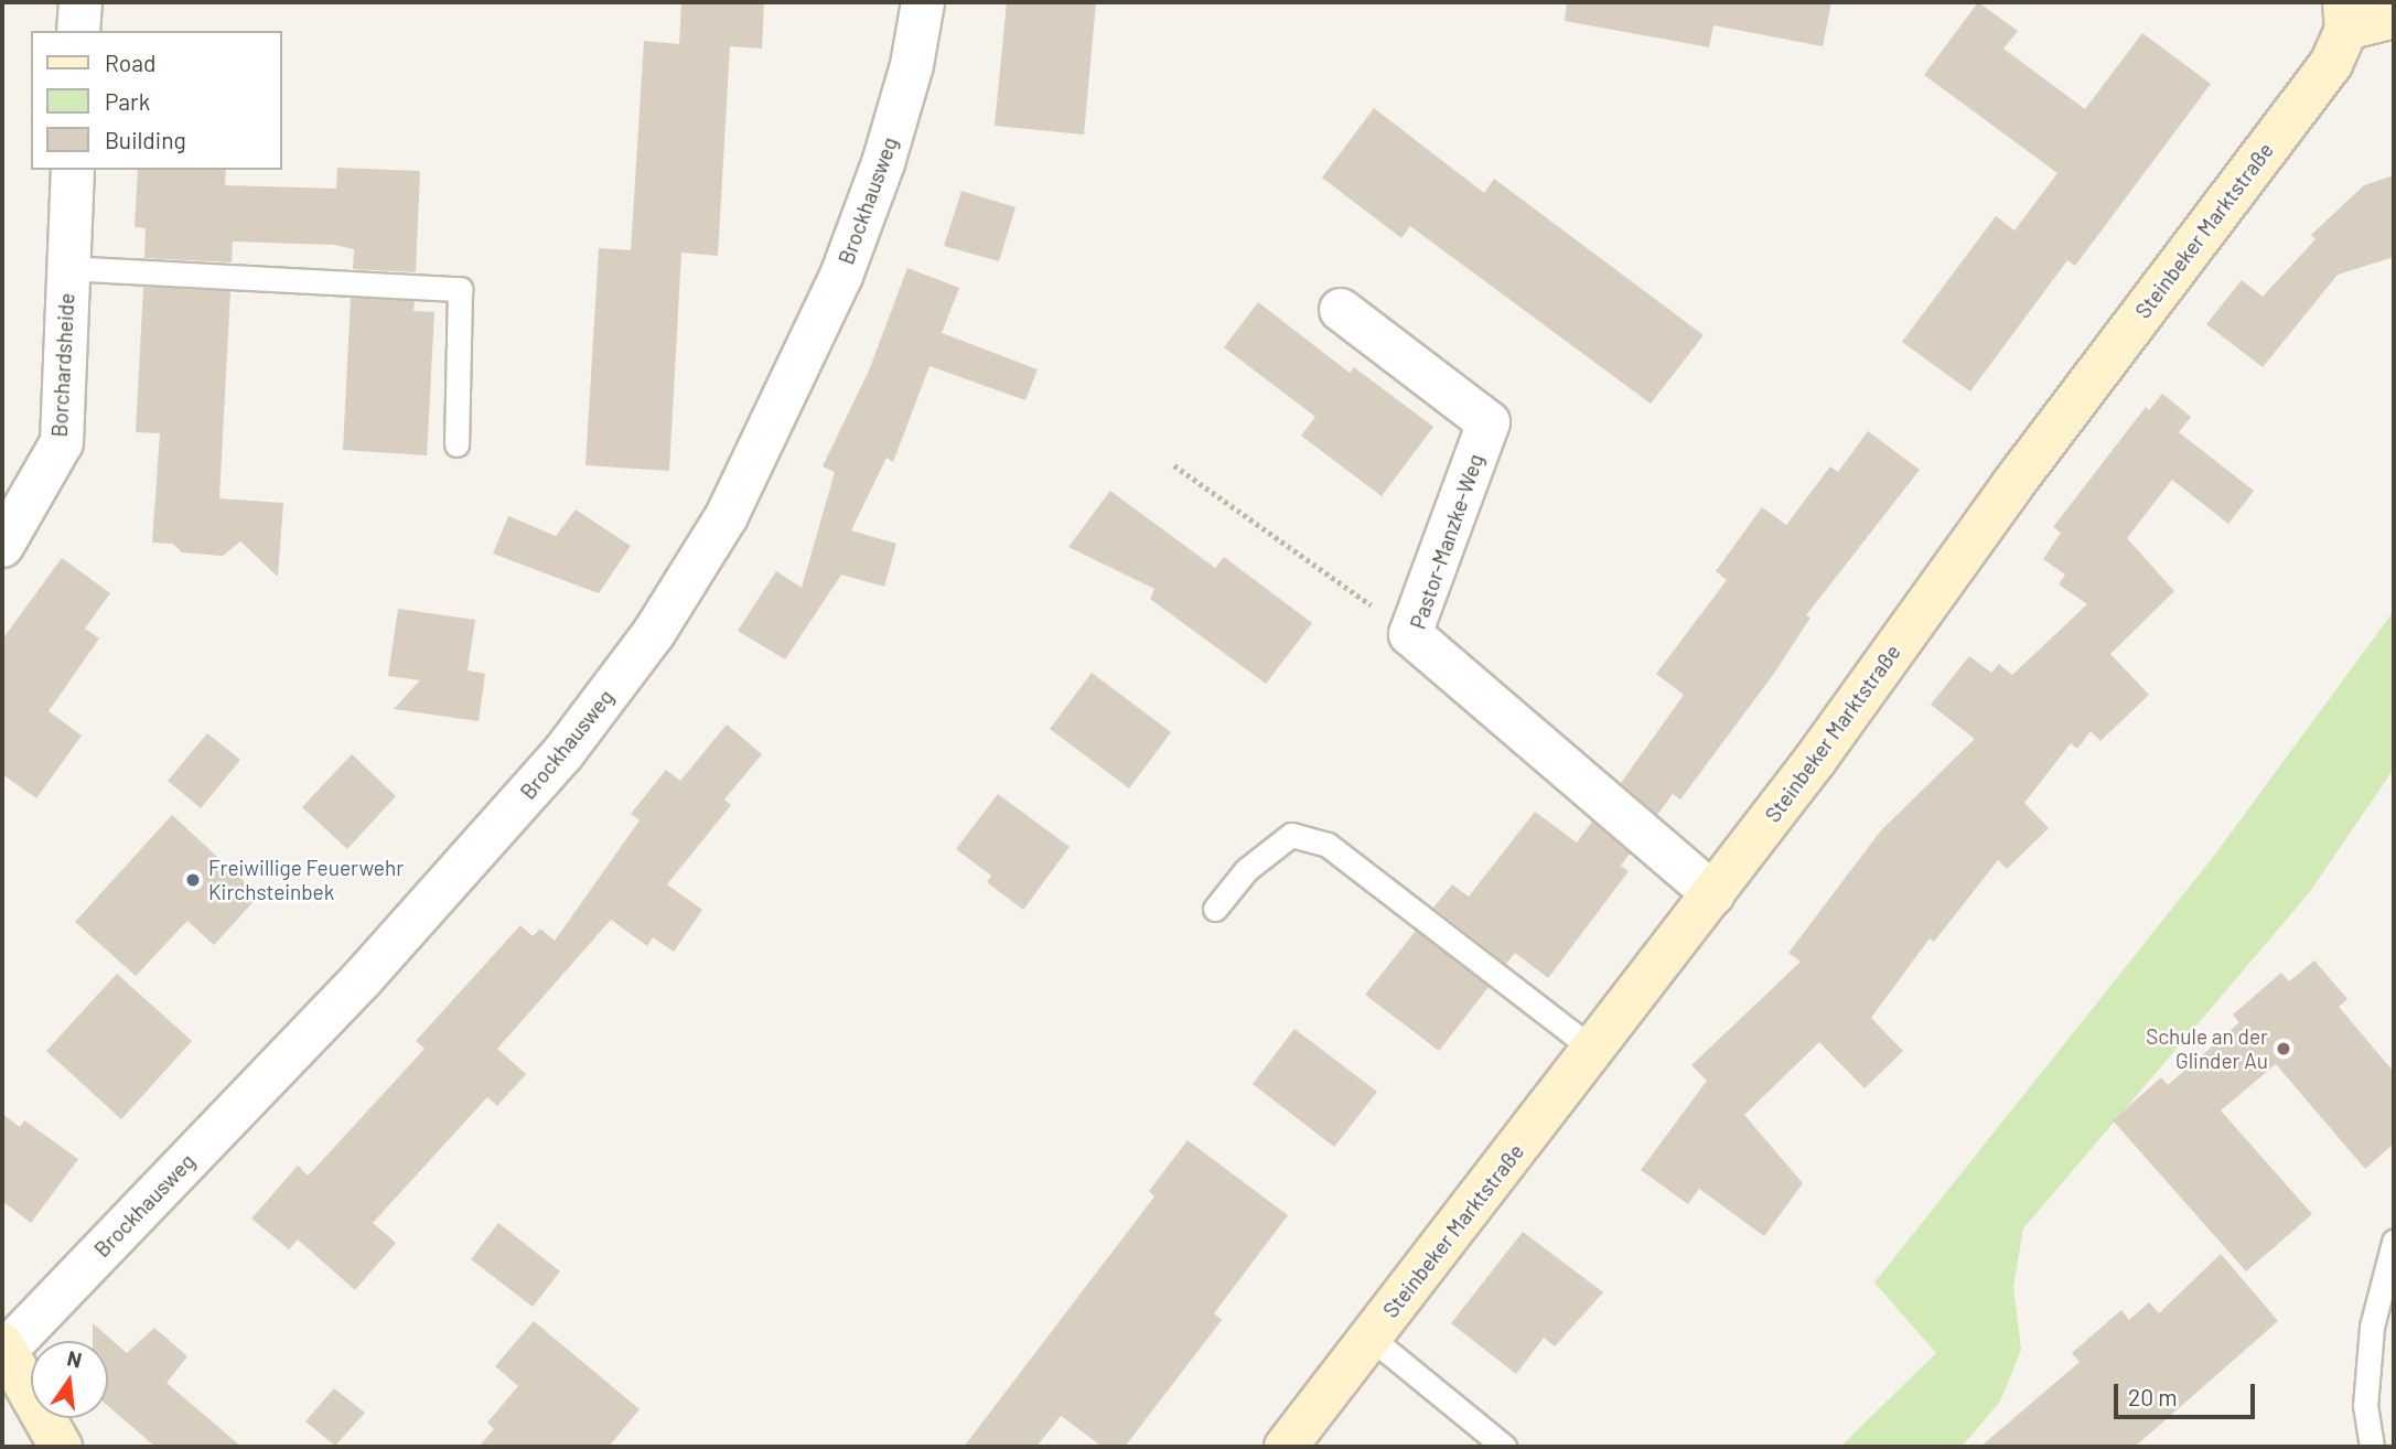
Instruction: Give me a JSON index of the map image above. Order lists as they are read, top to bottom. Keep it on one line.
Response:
{"streets":{"street":["Brockhausweg","Steinbeker Marktstraße","Borchardsheide","Pastor-Manzke-Weg"]},"crossings":[["Steinbeker Marktstraße","Pastor-Manzke-Weg"]],"places":["Freiwillige Feuerwehr Kirchsteinbek","Schule an der Glinder Au"],"legend":["Road","Park","Building"],"scale_bar":"20 m","north":"top"}
